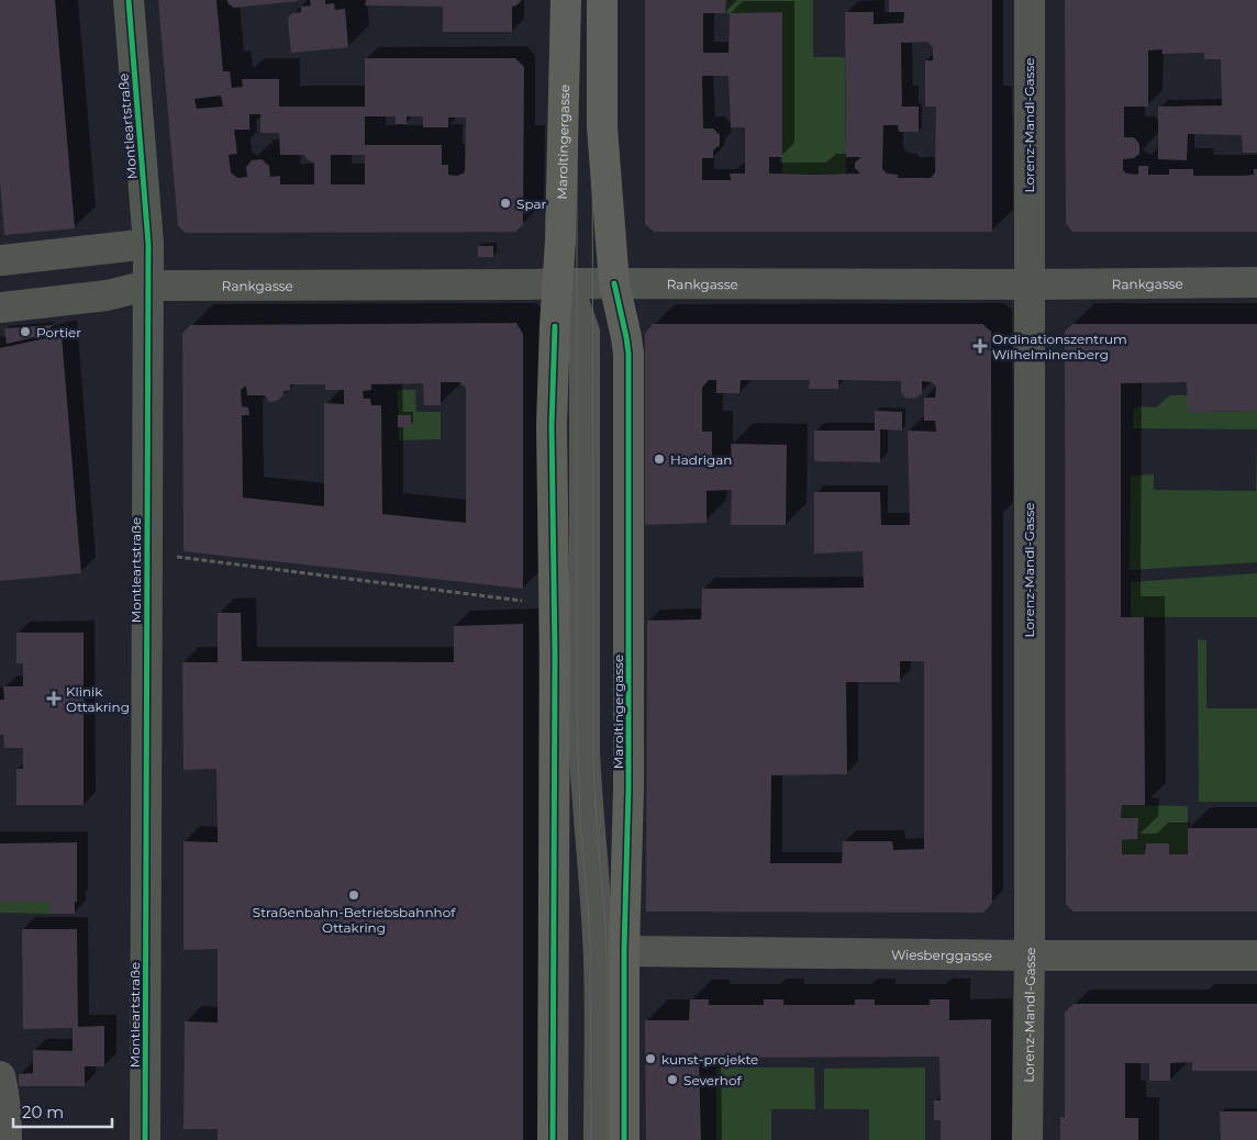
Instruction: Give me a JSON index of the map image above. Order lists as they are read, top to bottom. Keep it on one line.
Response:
{"streets":{"main road":["Maroltingergasse"],"street":["Lorenz-Mandl-Gasse","Montleartstraße","Rankgasse","Wiesberggasse"]},"crossings":[["Lorenz-Mandl-Gasse","Rankgasse"],["Lorenz-Mandl-Gasse","Wiesberggasse"],["Montleartstraße","Rankgasse"],["Maroltingergasse","Rankgasse"],["Maroltingergasse","Wiesberggasse"]],"places":{"other":["Spar","Portier","Hadrigan","Straßenbahn-Betriebsbahnhof Ottakring","kunst-projekte","Severhof"],"health":["Ordinationszentrum Wilhelminenberg","Klinik Ottakring"]},"scale_bar":"20 m"}
